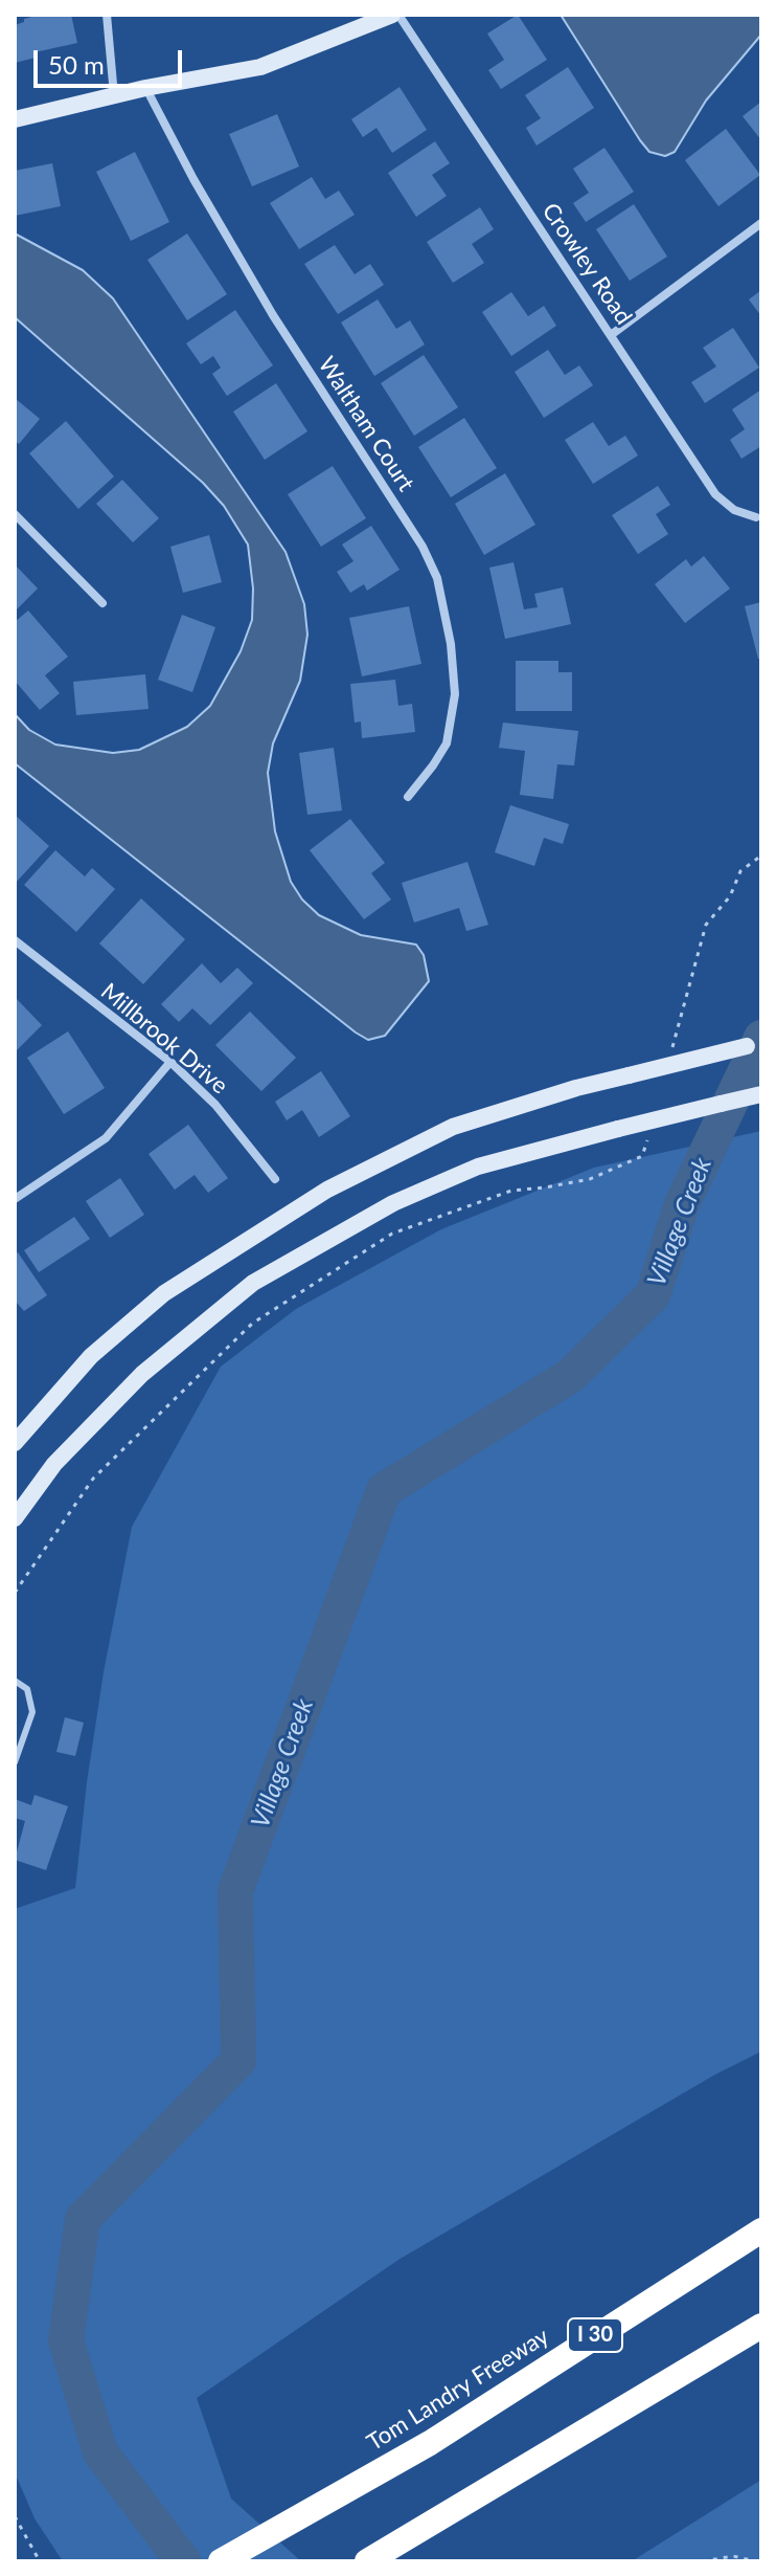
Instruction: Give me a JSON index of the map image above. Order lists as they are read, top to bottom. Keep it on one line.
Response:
{"streets":{"highway":["I 30","Tom Landry Freeway"],"street":["Crowley Road","Waltham Court","Millbrook Drive"]},"water":["Village Creek"],"scale_bar":"50 m"}
